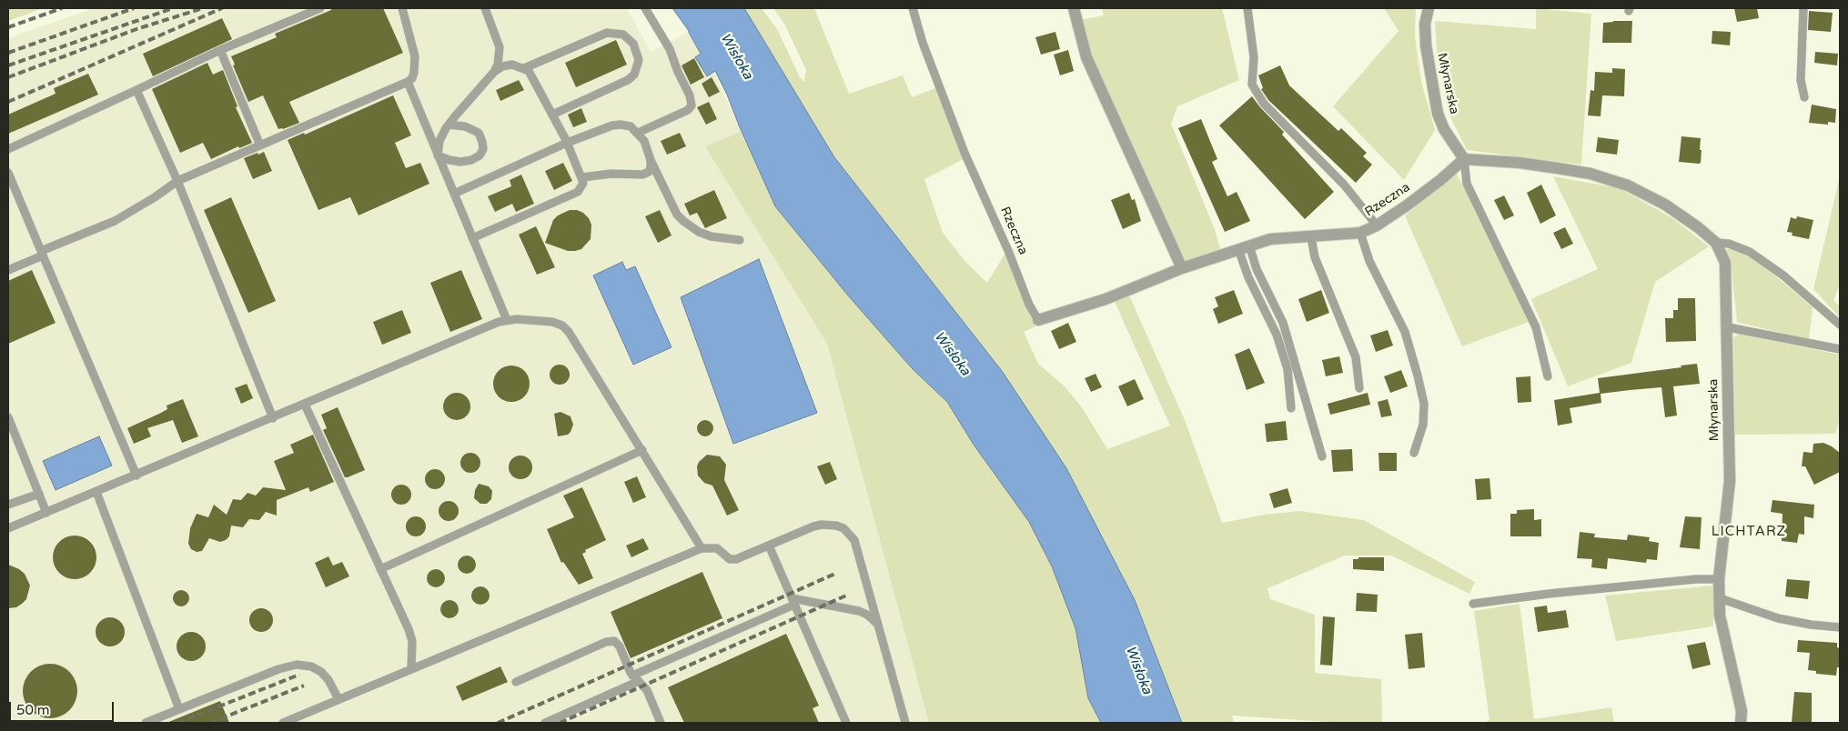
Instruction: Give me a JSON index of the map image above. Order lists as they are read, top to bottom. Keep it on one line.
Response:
{"streets":{"street":["Młynarska","Rzeczna"]},"crossings":[["Młynarska","Rzeczna"]],"districts":["LICHTARZ"],"water":["Wisłoka"],"scale_bar":"50 m"}
